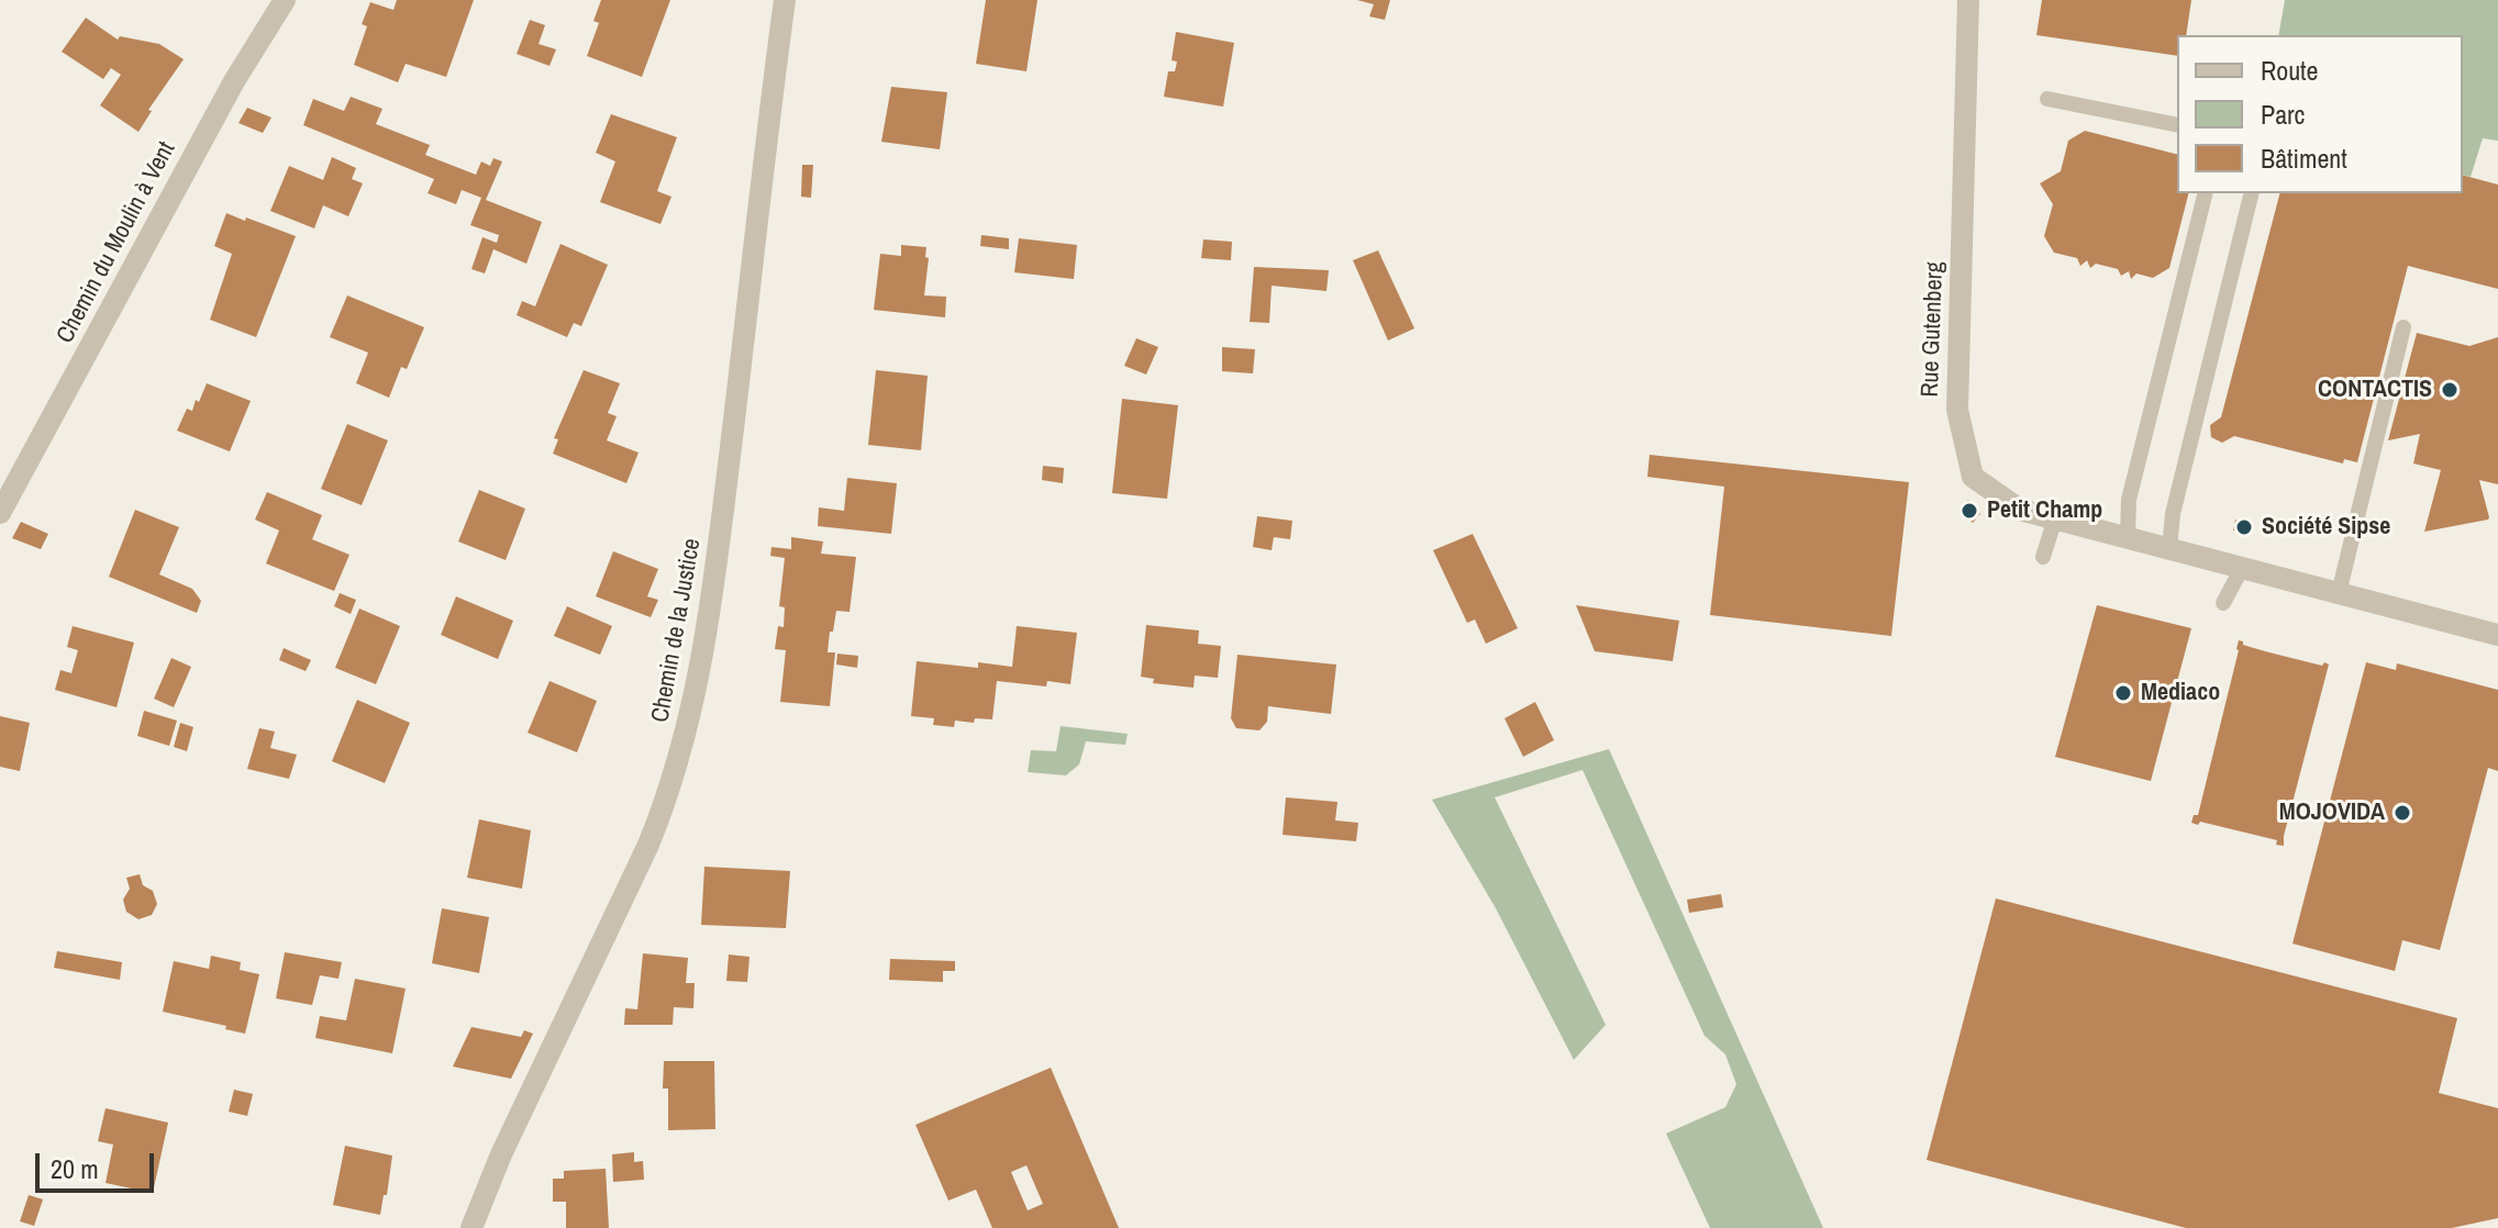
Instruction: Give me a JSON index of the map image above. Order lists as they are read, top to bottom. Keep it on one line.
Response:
{"streets":{"street":["Chemin du Moulin à Vent","Rue Gutenberg","Chemin de la Justice"]},"places":["CONTACTIS","Petit Champ","Société Sipse","Mediaco","MOJOVIDA"],"legend":["Route","Parc","Bâtiment"],"scale_bar":"20 m"}
